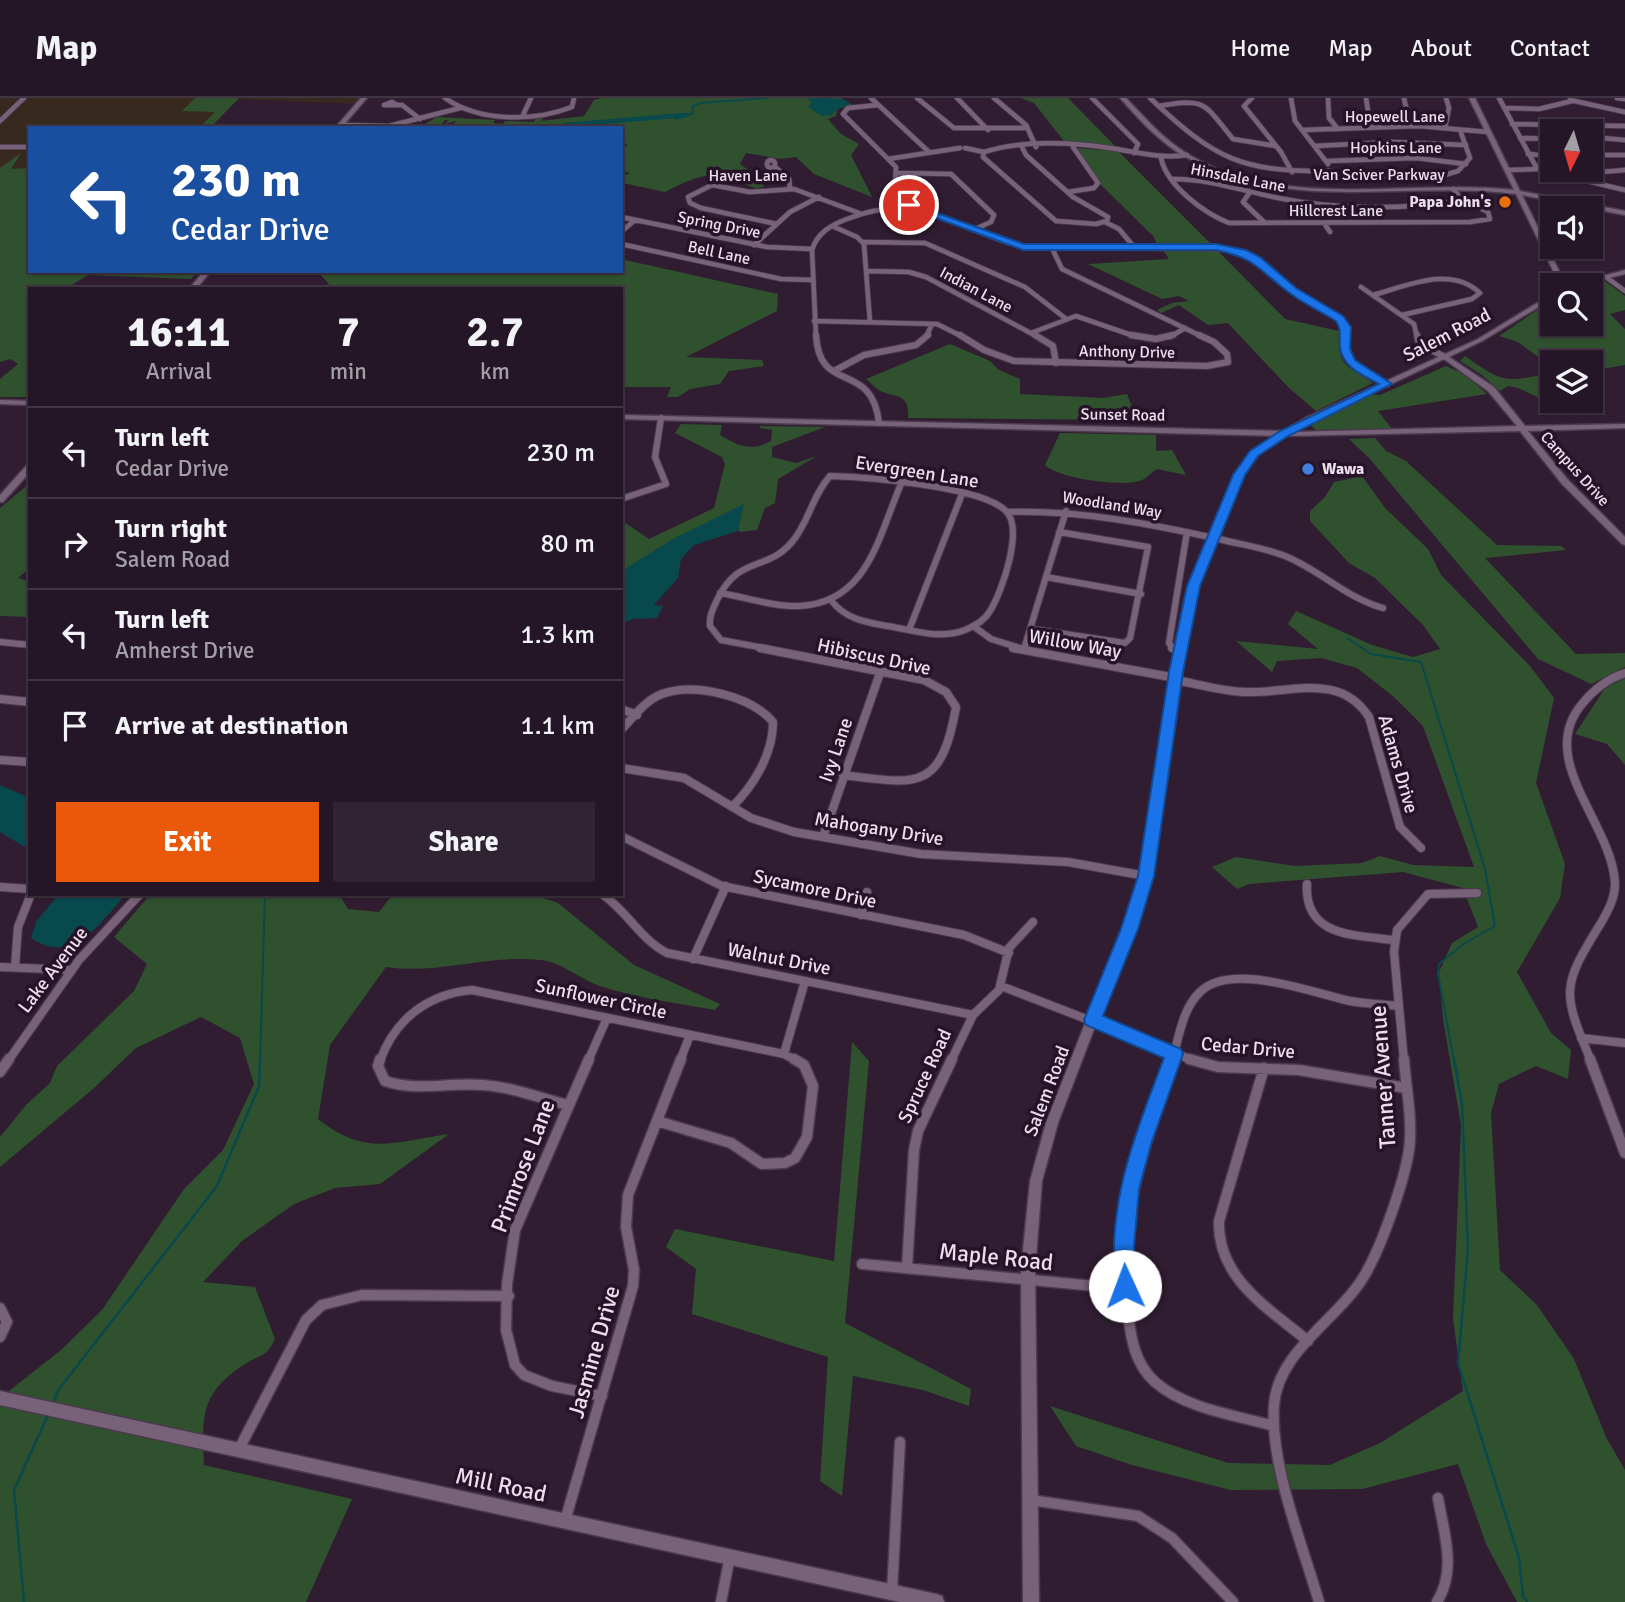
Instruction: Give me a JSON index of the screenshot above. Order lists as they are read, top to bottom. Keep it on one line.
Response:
{"streets":{"street":["Hopewell Lane","Hopkins Lane","Van Sciver Parkway","Haven Lane","Hinsdale Lane","Hillcrest Lane","Spring Drive","Bell Lane","Indian Lane","Salem Road","Anthony Drive","Sunset Road","Campus Drive","Evergreen Lane","Woodland Way","Willow Way","Hibiscus Drive","Ivy Lane","Adams Drive","Mahogany Drive","Sycamore Drive","Walnut Drive","Lake Avenue","Sunflower Circle","Cedar Drive","Spruce Road","Tanner Avenue","Primrose Lane","Maple Road","Jasmine Drive","Mill Road"]},"crossings":[["Van Sciver Parkway","Hillcrest Lane"],["Hinsdale Lane","Hillcrest Lane"],["Indian Lane","Anthony Drive"],["Salem Road","Sunset Road"],["Salem Road","Campus Drive"],["Salem Road","Woodland Way"],["Salem Road","Willow Way"],["Salem Road","Adams Drive"],["Salem Road","Mahogany Drive"],["Salem Road","Cedar Drive"],["Salem Road","Maple Road"],["Sunset Road","Campus Drive"],["Evergreen Lane","Woodland Way"],["Evergreen Lane","Hibiscus Drive"],["Willow Way","Adams Drive"],["Hibiscus Drive","Ivy Lane"],["Ivy Lane","Mahogany Drive"],["Walnut Drive","Spruce Road"],["Sunflower Circle","Primrose Lane"],["Sunflower Circle","Jasmine Drive"],["Cedar Drive","Spruce Road"],["Cedar Drive","Tanner Avenue"],["Spruce Road","Maple Road"],["Primrose Lane","Jasmine Drive"],["Jasmine Drive","Mill Road"]],"places":["Papa John's","Wawa"],"north":"bottom","page":{"header":"Map","nav":["Home","Map","About","Contact"],"turn":["230 m","Cedar Drive"],"eta":["16:11","Arrival","7","min","2.7","km"],"list":[{"name":"Turn left","note":"Cedar Drive","value":"230 m"},{"name":"Turn right","note":"Salem Road","value":"80 m"},{"name":"Turn left","note":"Amherst Drive","value":"1.3 km"},{"name":"Arrive at destination","value":"1.1 km"}],"buttons":["Exit","Share"]}}
